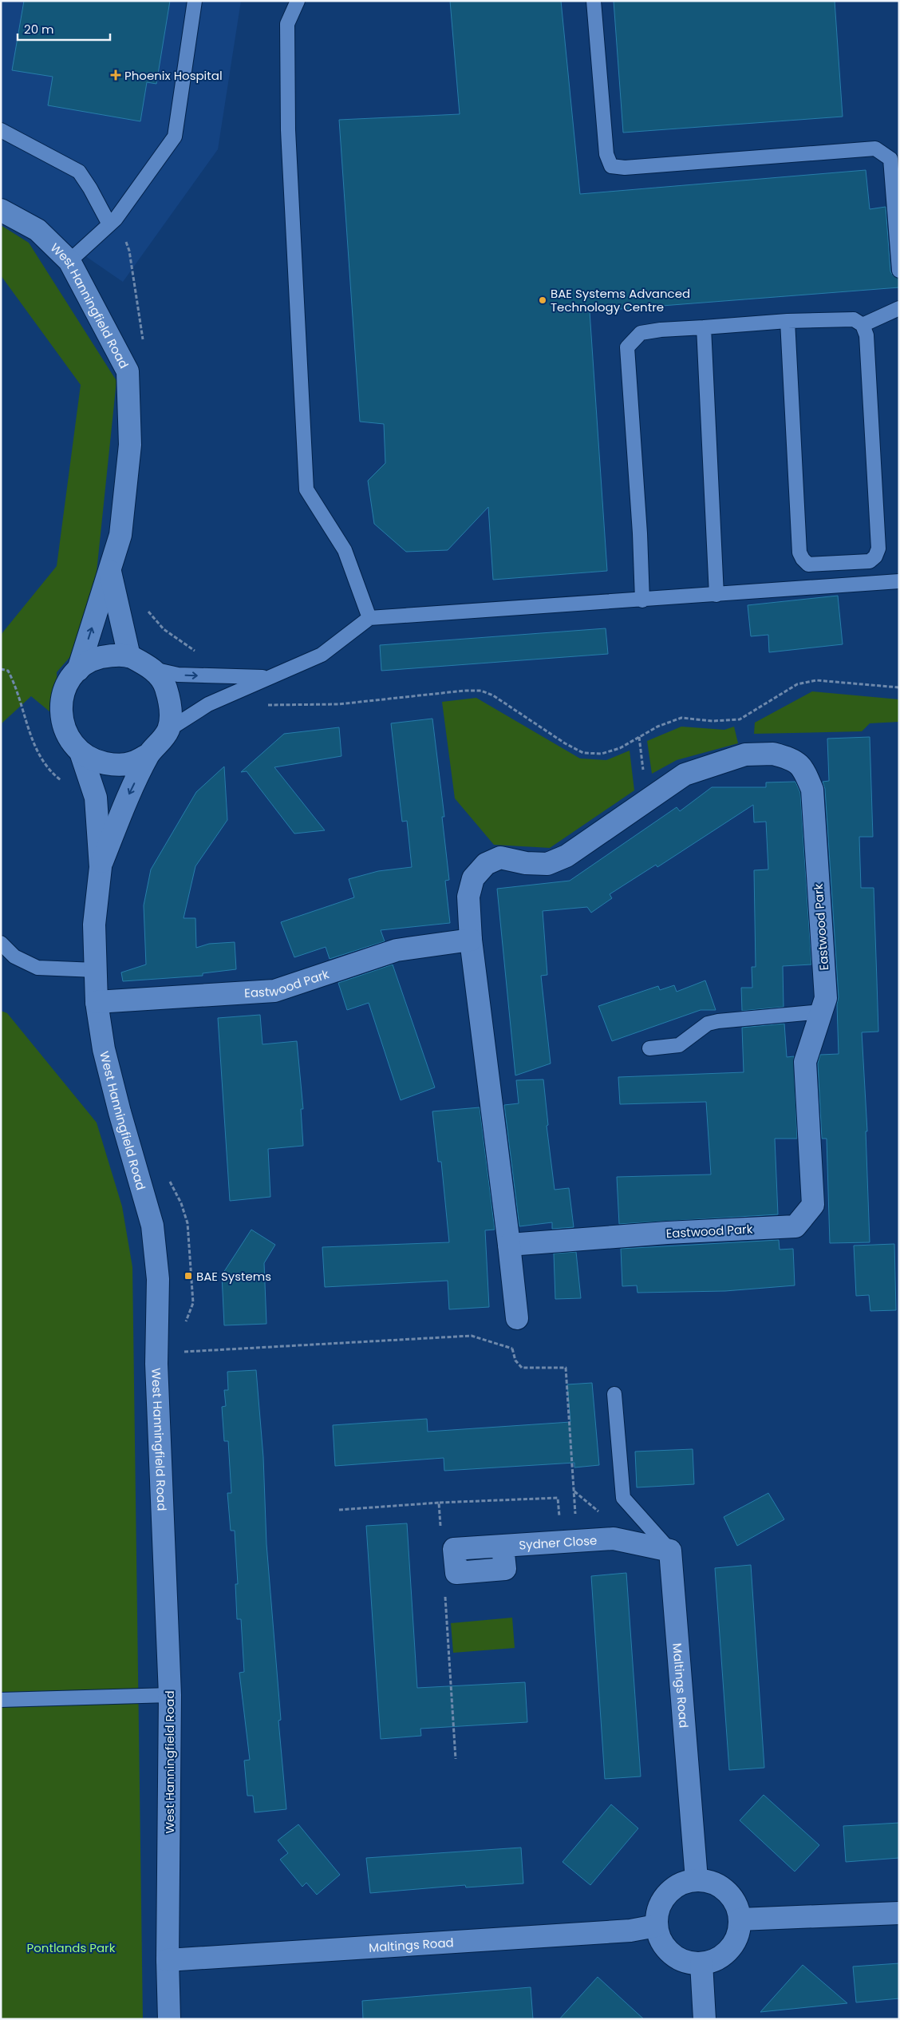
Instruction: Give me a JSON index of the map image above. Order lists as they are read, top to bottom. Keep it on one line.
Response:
{"streets":{"street":["West Hanningfield Road","Eastwood Park","Sydner Close","Maltings Road"]},"crossings":[["West Hanningfield Road","Eastwood Park"],["West Hanningfield Road","Maltings Road"],["Sydner Close","Maltings Road"]],"parks":["Pontlands Park"],"places":{"health":["Phoenix Hospital"],"other":["BAE Systems Advanced Technology Centre"],"transit":["BAE Systems"]},"scale_bar":"20 m"}
